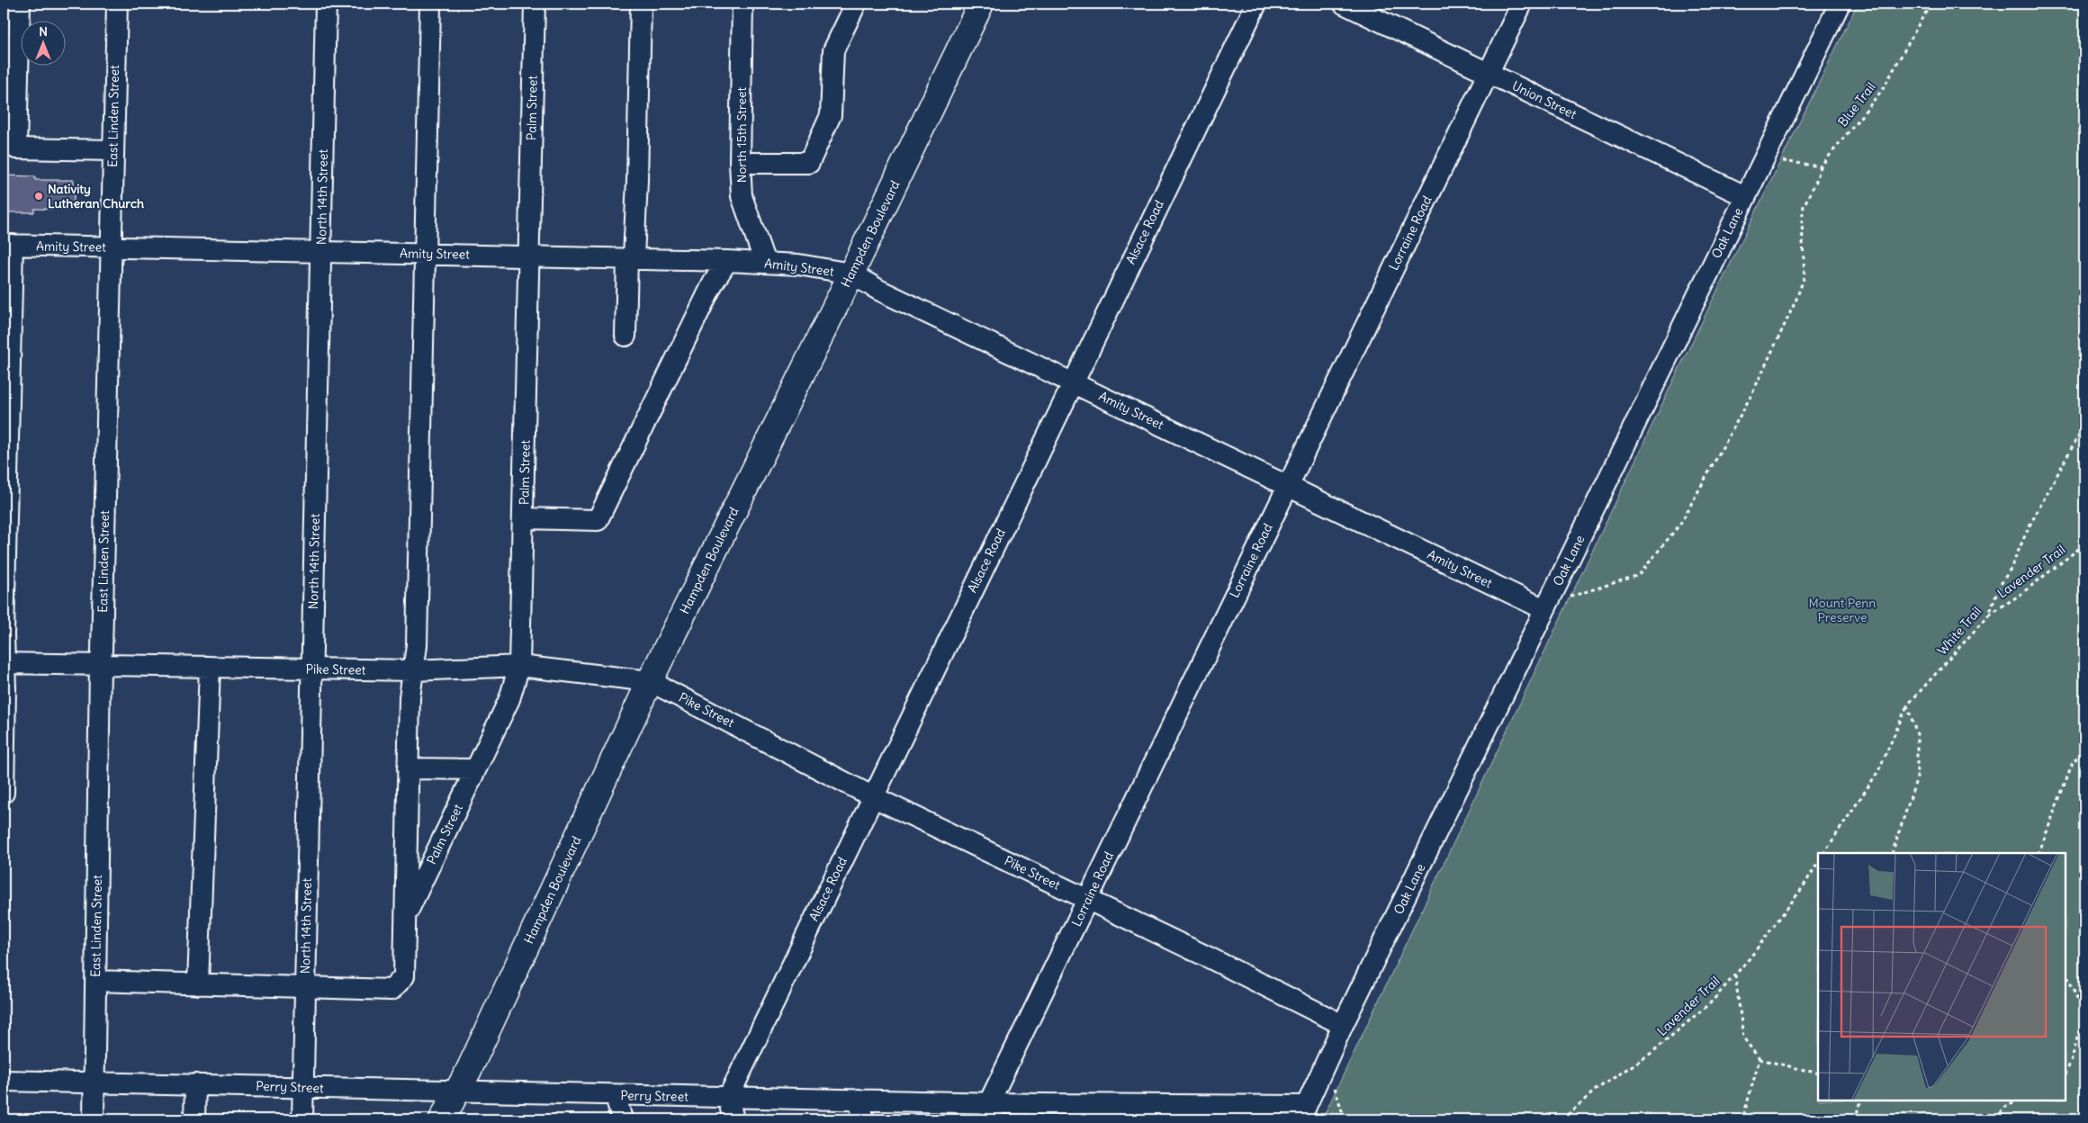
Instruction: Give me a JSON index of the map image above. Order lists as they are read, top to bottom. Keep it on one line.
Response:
{"streets":{"main road":["Hampden Boulevard"],"street":["Union Street","Palm Street","East Linden Street","North 15th Street","North 14th Street","Alsace Road","Lorraine Road","Oak Lane","Amity Street","Pike Street","Perry Street"],"path":["Blue Trail","Lavender Trail","White Trail"]},"crossings":[["Union Street","Lorraine Road"],["Union Street","Oak Lane"],["Blue Trail","Oak Lane"],["Blue Trail","Amity Street"],["Palm Street","Amity Street"],["Palm Street","Pike Street"],["East Linden Street","Amity Street"],["East Linden Street","Pike Street"],["East Linden Street","Perry Street"],["North 15th Street","Amity Street"],["North 14th Street","Amity Street"],["North 14th Street","Pike Street"],["North 14th Street","Perry Street"],["Alsace Road","Amity Street"],["Alsace Road","Pike Street"],["Alsace Road","Perry Street"],["Lorraine Road","Amity Street"],["Lorraine Road","Pike Street"],["Lorraine Road","Perry Street"],["Oak Lane","Amity Street"],["Oak Lane","Pike Street"],["Oak Lane","Perry Street"],["Hampden Boulevard","Amity Street"],["Hampden Boulevard","Pike Street"],["Hampden Boulevard","Perry Street"],["Lavender Trail","White Trail"]],"parks":["Mount Penn Preserve"],"places":["Nativity Lutheran Church"],"north":"top"}
